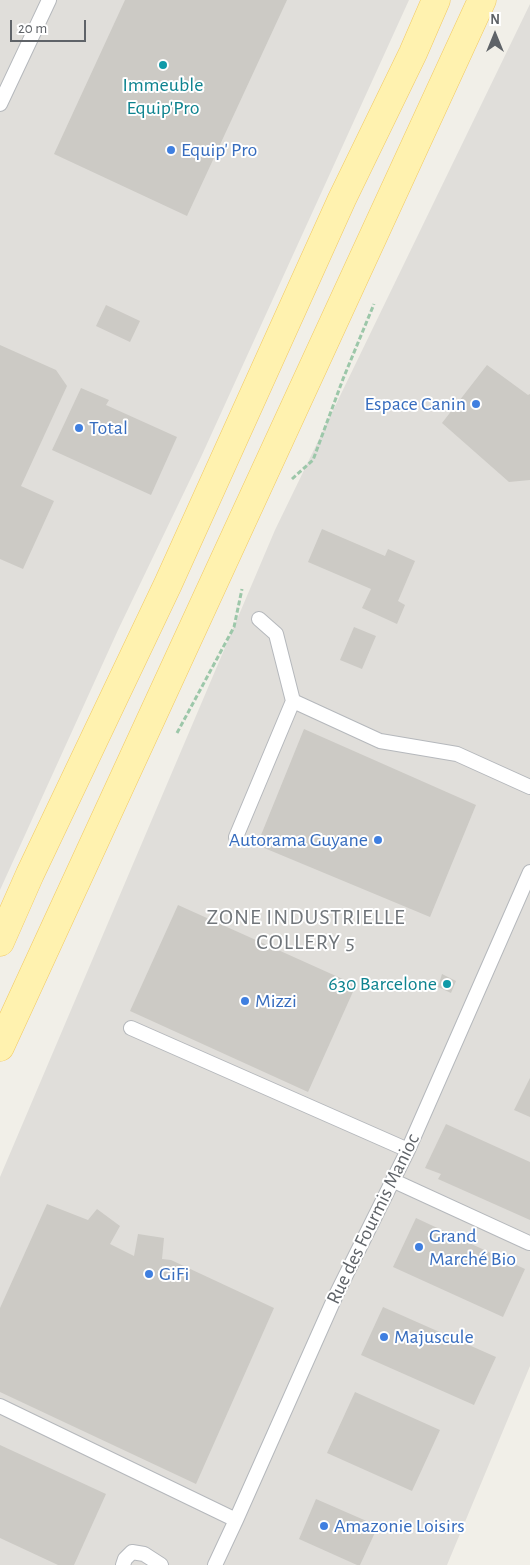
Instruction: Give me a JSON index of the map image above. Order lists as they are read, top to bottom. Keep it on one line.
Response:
{"streets":{"lane":["Rue des Fourmis Manioc"]},"districts":["ZONE INDUSTRIELLE COLLERY 5"],"places":["Immeuble Equip'Pro","Equip' Pro","Espace Canin","Total","Autorama Guyane","630 Barcelone","Mizzi","Grand Marché Bio","GiFi","Majuscule","Amazonie Loisirs"],"scale_bar":"20 m","north":"top"}
